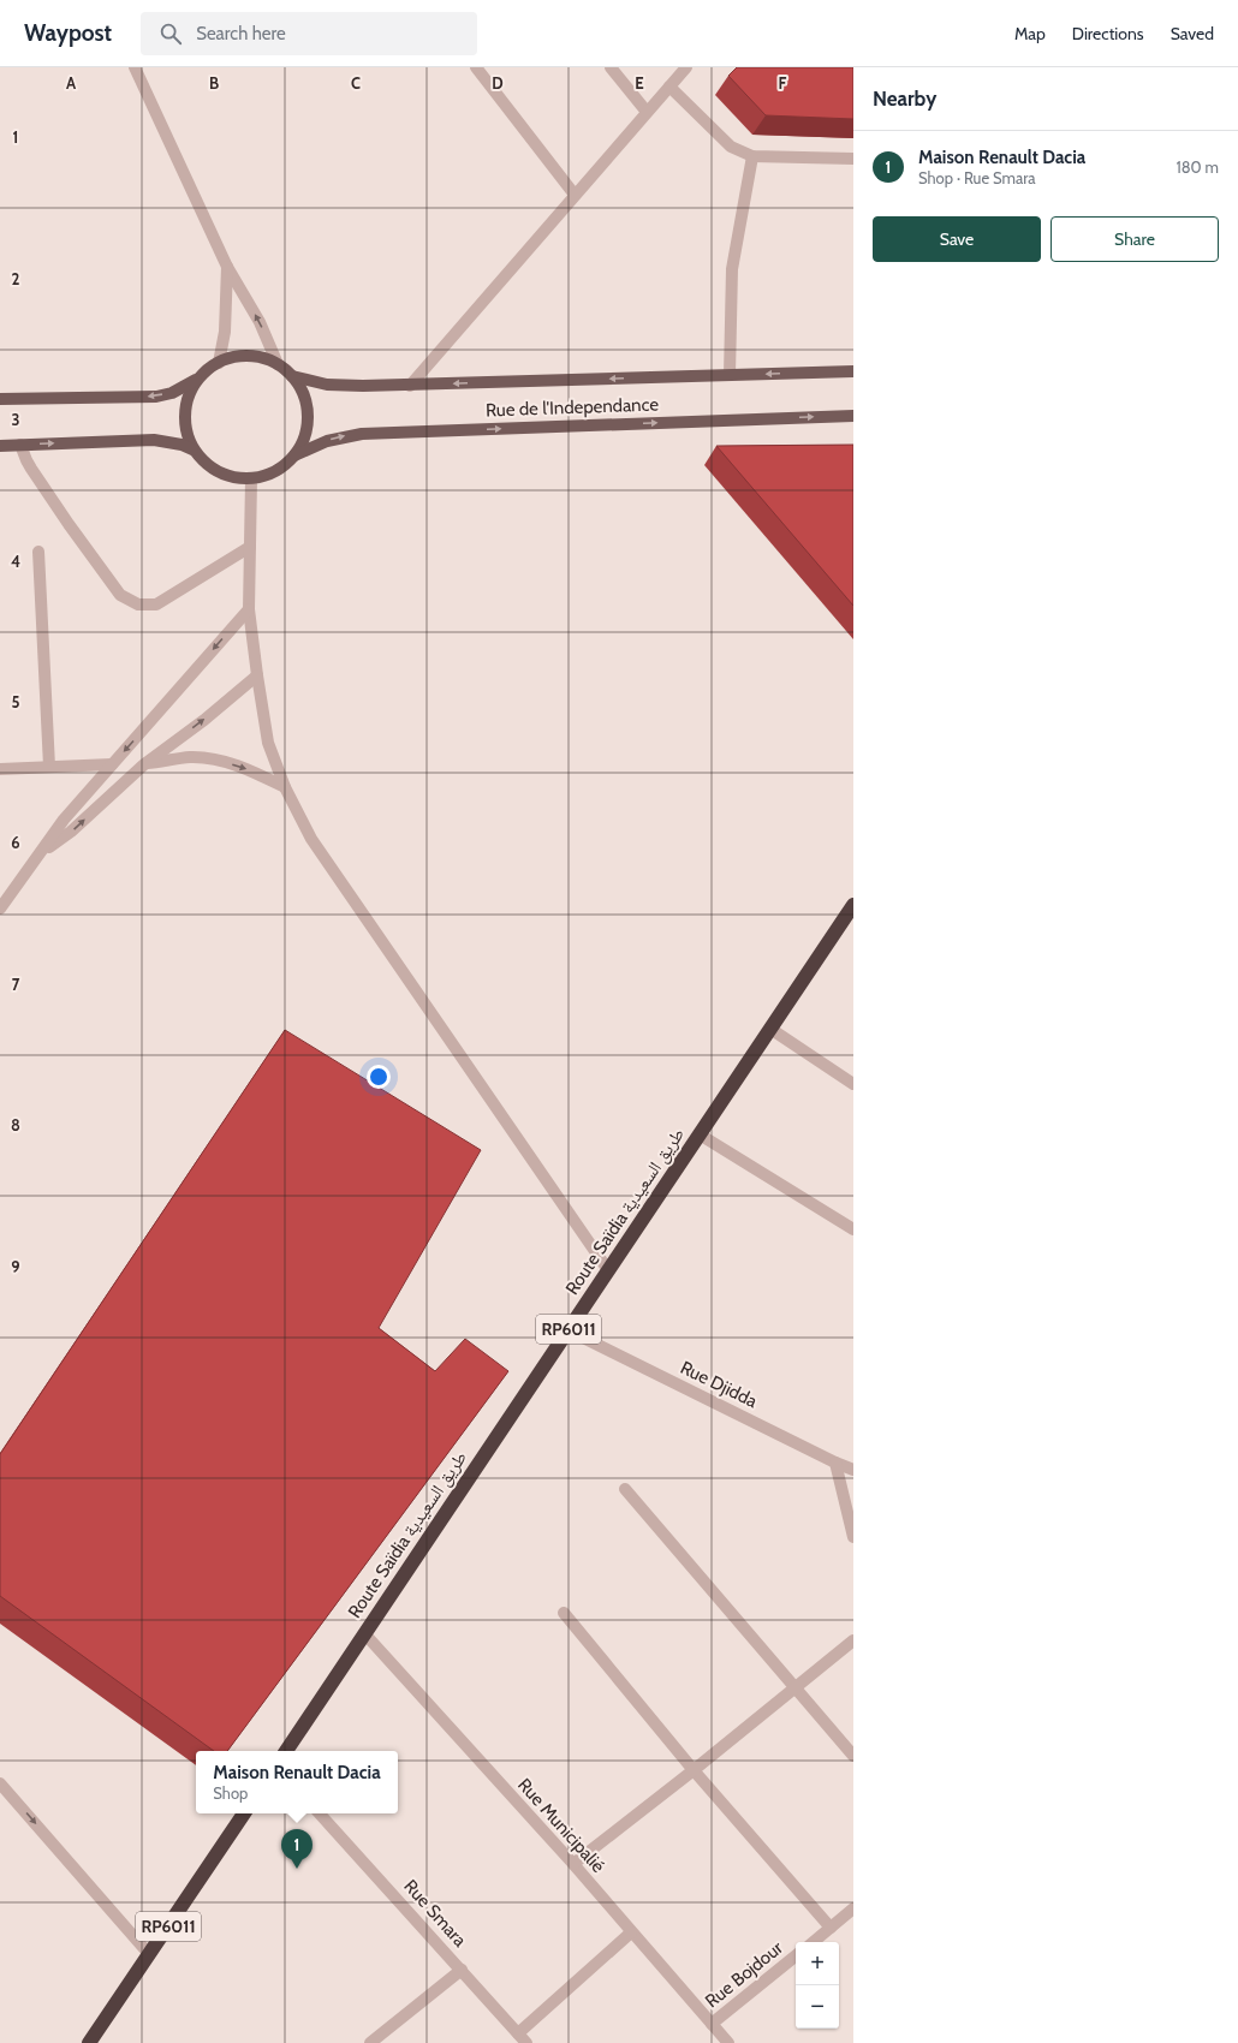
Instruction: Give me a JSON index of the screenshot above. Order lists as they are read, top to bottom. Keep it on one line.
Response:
{"streets":{"highway":["Route Saïdia طريق السعيدية","RP6011"],"main road":["Rue de l'Independance"],"street":["Rue Djidda","Rue Municipalié","Rue Smara","Rue Bojdour"]},"crossings":[["Route Saïdia طريق السعيدية","Rue Djidda"],["Route Saïdia طريق السعيدية","Rue Municipalié"],["Rue Municipalié","Rue Bojdour"]],"page":{"header":"Waypost","search":"Search here","nav":["Map","Directions","Saved"],"heading":"Nearby","list":[{"mark":"1","name":"Maison Renault Dacia","note":"Shop · Rue Smara","value":"180 m"}],"buttons":["Save","Share"],"popup":["Maison Renault Dacia","Shop"],"pins":"1","map_buttons":["+","−"]},"grid":{"columns":["A","B","C","D","E","F"],"rows":["1","2","3","4","5","6","7","8","9"]}}
